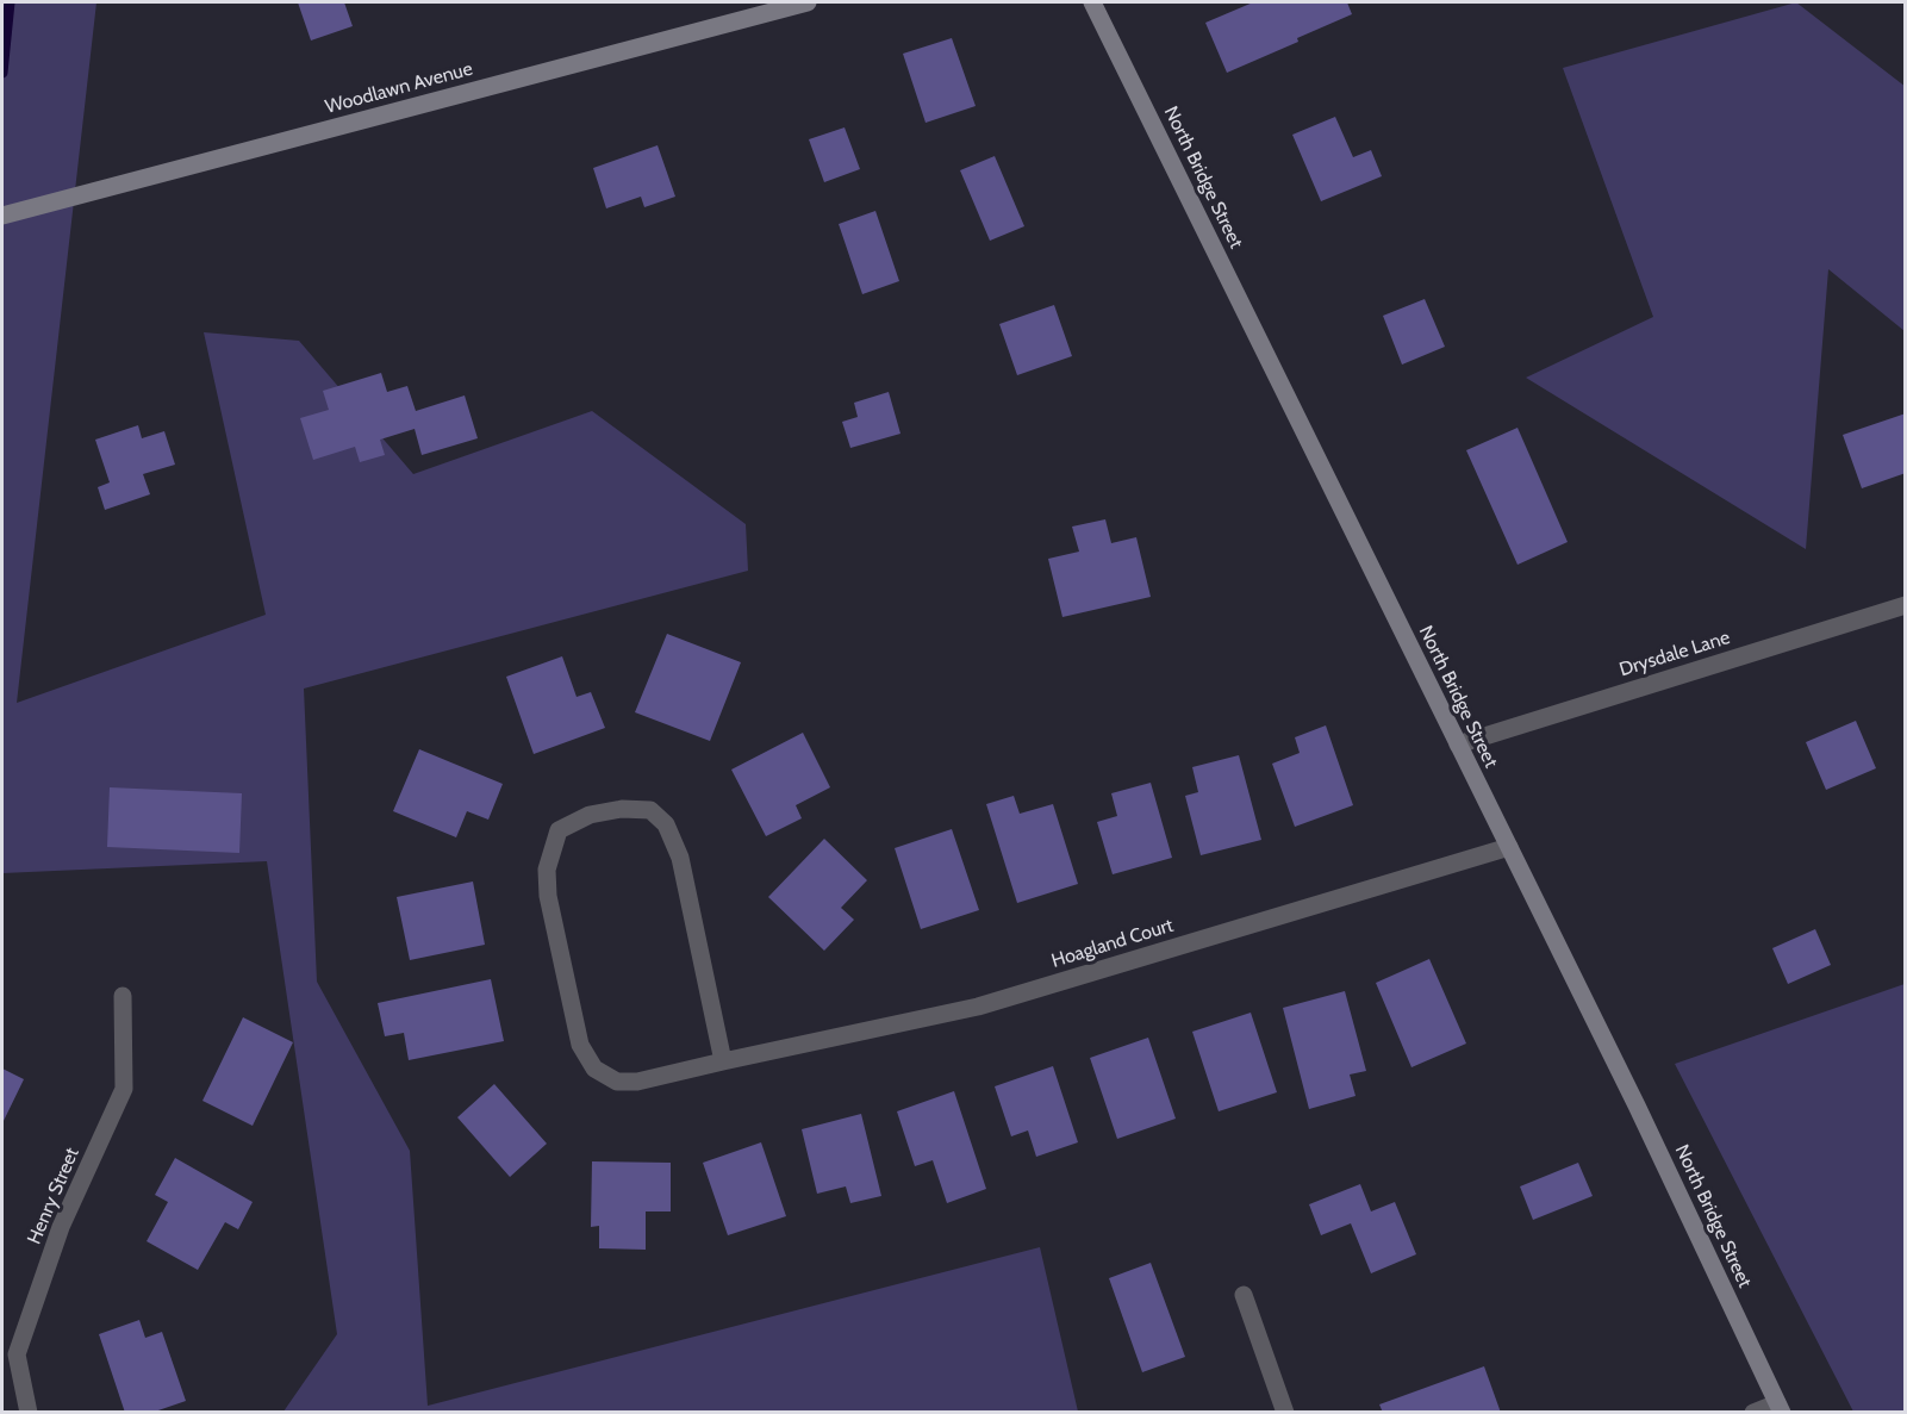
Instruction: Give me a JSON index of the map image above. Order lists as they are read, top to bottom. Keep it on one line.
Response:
{"streets":{"street":["Woodlawn Avenue","North Bridge Street","Drysdale Lane","Hoagland Court","Henry Street"]},"crossings":[["North Bridge Street","Drysdale Lane"],["North Bridge Street","Hoagland Court"]]}
